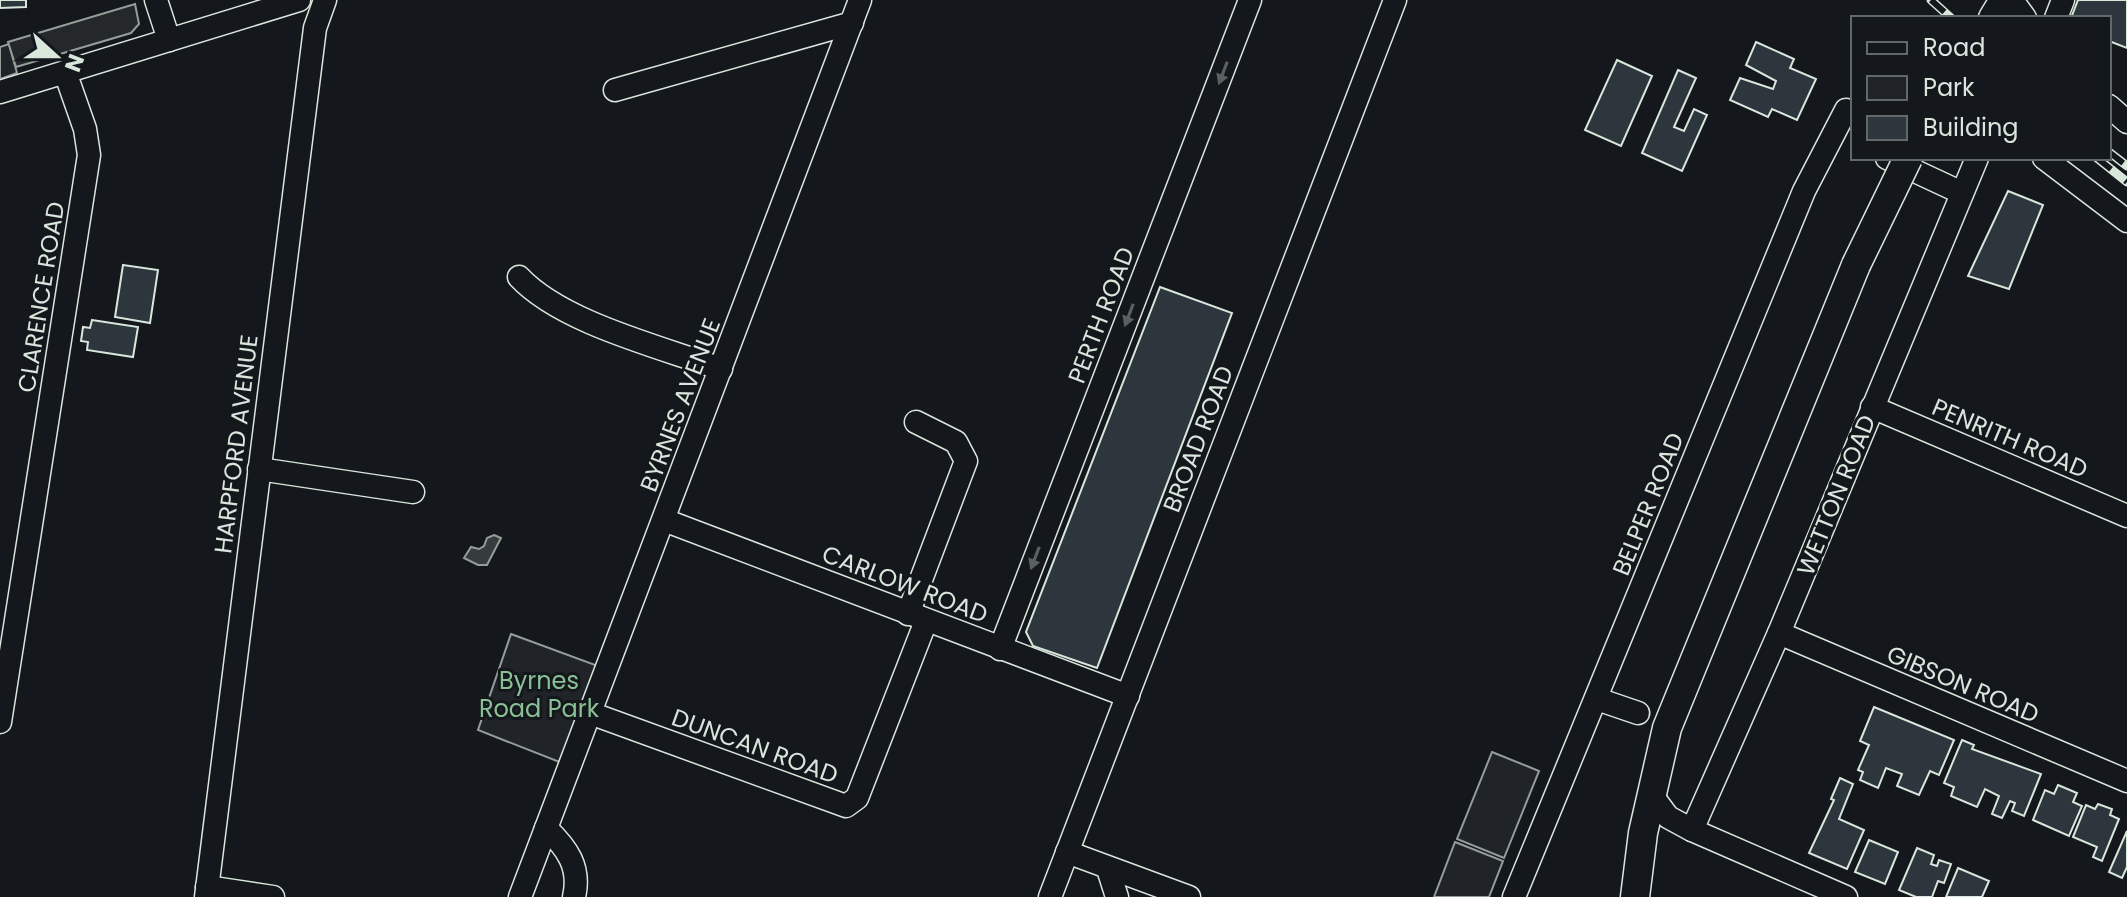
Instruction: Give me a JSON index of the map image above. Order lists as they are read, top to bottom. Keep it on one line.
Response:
{"streets":{"street":["CLARENCE ROAD","PERTH ROAD","BYRNES AVENUE","PENRITH ROAD","BROAD ROAD","HARPFORD AVENUE","WETTON ROAD","BELPER ROAD","CARLOW ROAD","GIBSON ROAD","DUNCAN ROAD"]},"crossings":[["PERTH ROAD","CARLOW ROAD"],["BYRNES AVENUE","CARLOW ROAD"],["BYRNES AVENUE","DUNCAN ROAD"],["PENRITH ROAD","WETTON ROAD"],["BROAD ROAD","CARLOW ROAD"],["WETTON ROAD","GIBSON ROAD"],["CARLOW ROAD","DUNCAN ROAD"]],"one_way":["PERTH ROAD"],"parks":["Byrnes Road Park"],"legend":["Road","Park","Building"],"north":"right"}
